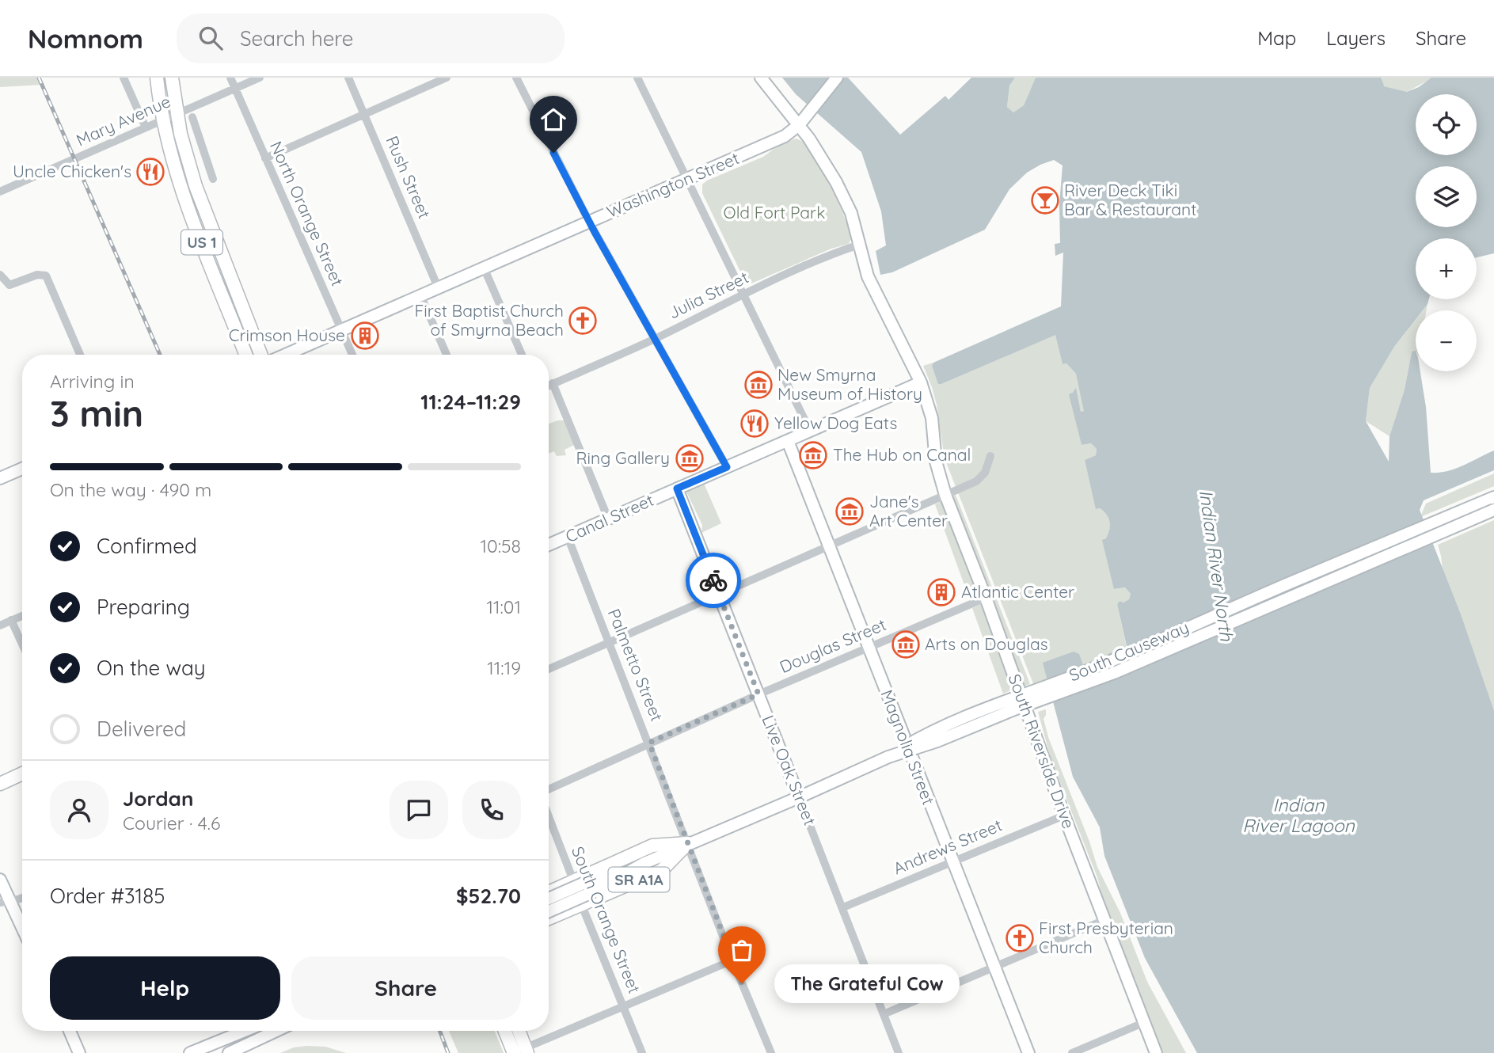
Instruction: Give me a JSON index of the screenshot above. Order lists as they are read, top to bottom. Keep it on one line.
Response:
{"streets":{"main road":["Washington Street","US 1","Canal Street","South Causeway","Magnolia Street","South Riverside Drive","Live Oak Street","SR A1A"],"street":["Mary Avenue","Rush Street","North Orange Street","Julia Street","Douglas Street","Palmetto Street","Andrews Street","South Orange Street"]},"crossings":[["Mary Avenue","North Orange Street"],["Mary Avenue","US 1"],["Rush Street","Washington Street"],["Washington Street","North Orange Street"],["Washington Street","South Riverside Drive"],["Julia Street","South Riverside Drive"],["Canal Street","Palmetto Street"],["Canal Street","Magnolia Street"],["Canal Street","South Riverside Drive"],["Canal Street","Live Oak Street"],["Douglas Street","Palmetto Street"],["Douglas Street","Magnolia Street"],["Douglas Street","South Riverside Drive"],["Douglas Street","Live Oak Street"],["South Causeway","Live Oak Street"],["South Causeway","SR A1A"],["Palmetto Street","SR A1A"],["Magnolia Street","Andrews Street"],["South Riverside Drive","Andrews Street"],["Live Oak Street","Andrews Street"],["Live Oak Street","SR A1A"],["SR A1A","South Orange Street"]],"water":["Indian River North","Indian River Lagoon"],"parks":["Old Fort Park"],"places":{"restaurant":["Uncle Chicken's","Yellow Dog Eats"],"bar":["River Deck Tiki Bar & Restaurant"],"church":["First Baptist Church of Smyrna Beach","First Presbyterian Church"],"building":["Crimson House","Atlantic Center"],"museum":["New Smyrna Museum of History","The Hub on Canal","Ring Gallery","Jane's Art Center","Arts on Douglas"],"other":["The Grateful Cow"]},"page":{"header":"Nomnom","search":"Search here","nav":["Map","Layers","Share"],"map_buttons":["+","−"],"heading":["3 min","Arriving in","11:24–11:29"],"panel":["Jordan","Courier · 4.6","Order #3185","$52.70"],"bar":"On the way · 490 m","list":[["Confirmed","10:58"],["Preparing","11:01"],["On the way","11:19"],"Delivered"],"buttons":["Help","Share"],"bubble":"The Grateful Cow"}}
